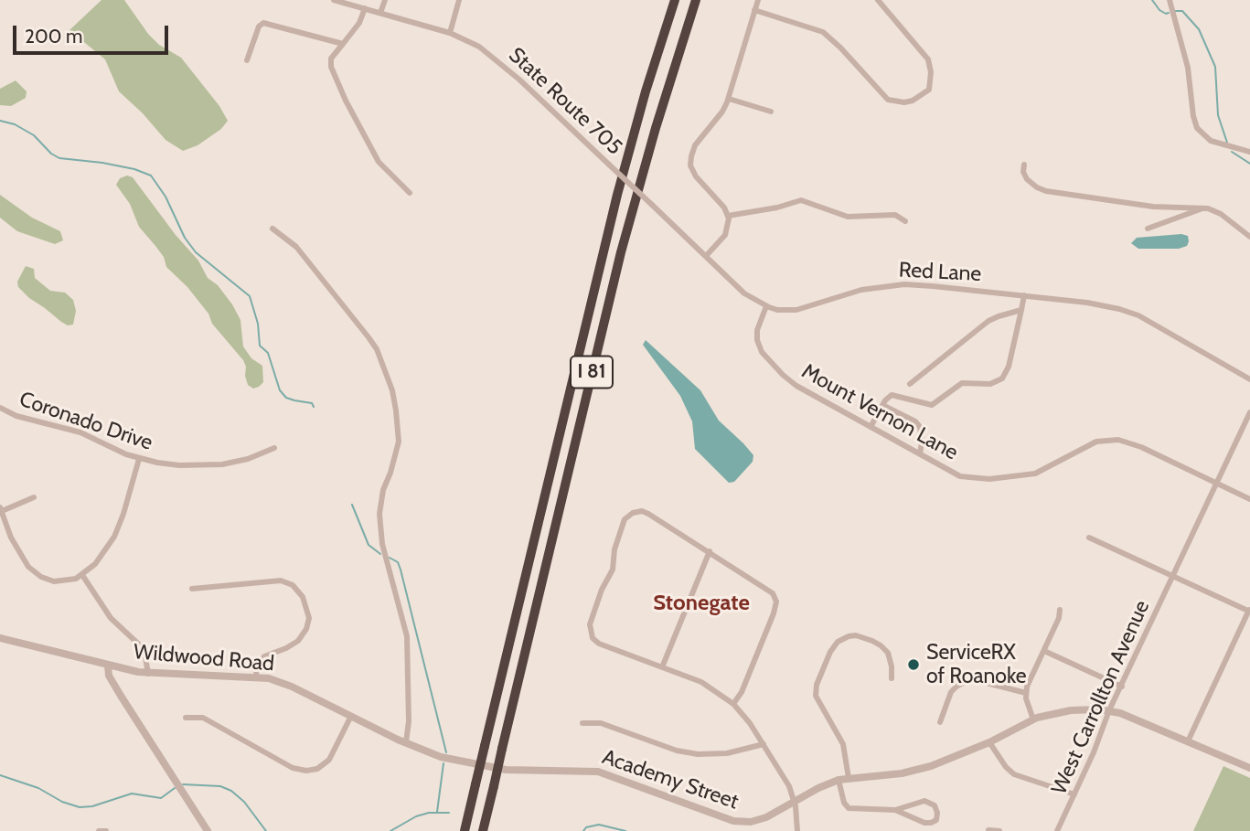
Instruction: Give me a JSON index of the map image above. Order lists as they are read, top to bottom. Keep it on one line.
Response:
{"streets":{"highway":["I 81"],"street":["State Route 705","Red Lane","Mount Vernon Lane","Coronado Drive","Wildwood Road","West Carrollton Avenue","Academy Street"]},"crossings":[["State Route 705","Red Lane"],["Red Lane","Mount Vernon Lane"],["Mount Vernon Lane","West Carrollton Avenue"],["Wildwood Road","Academy Street"],["West Carrollton Avenue","Academy Street"]],"districts":["Stonegate"],"places":["ServiceRX of Roanoke"],"scale_bar":"200 m"}
